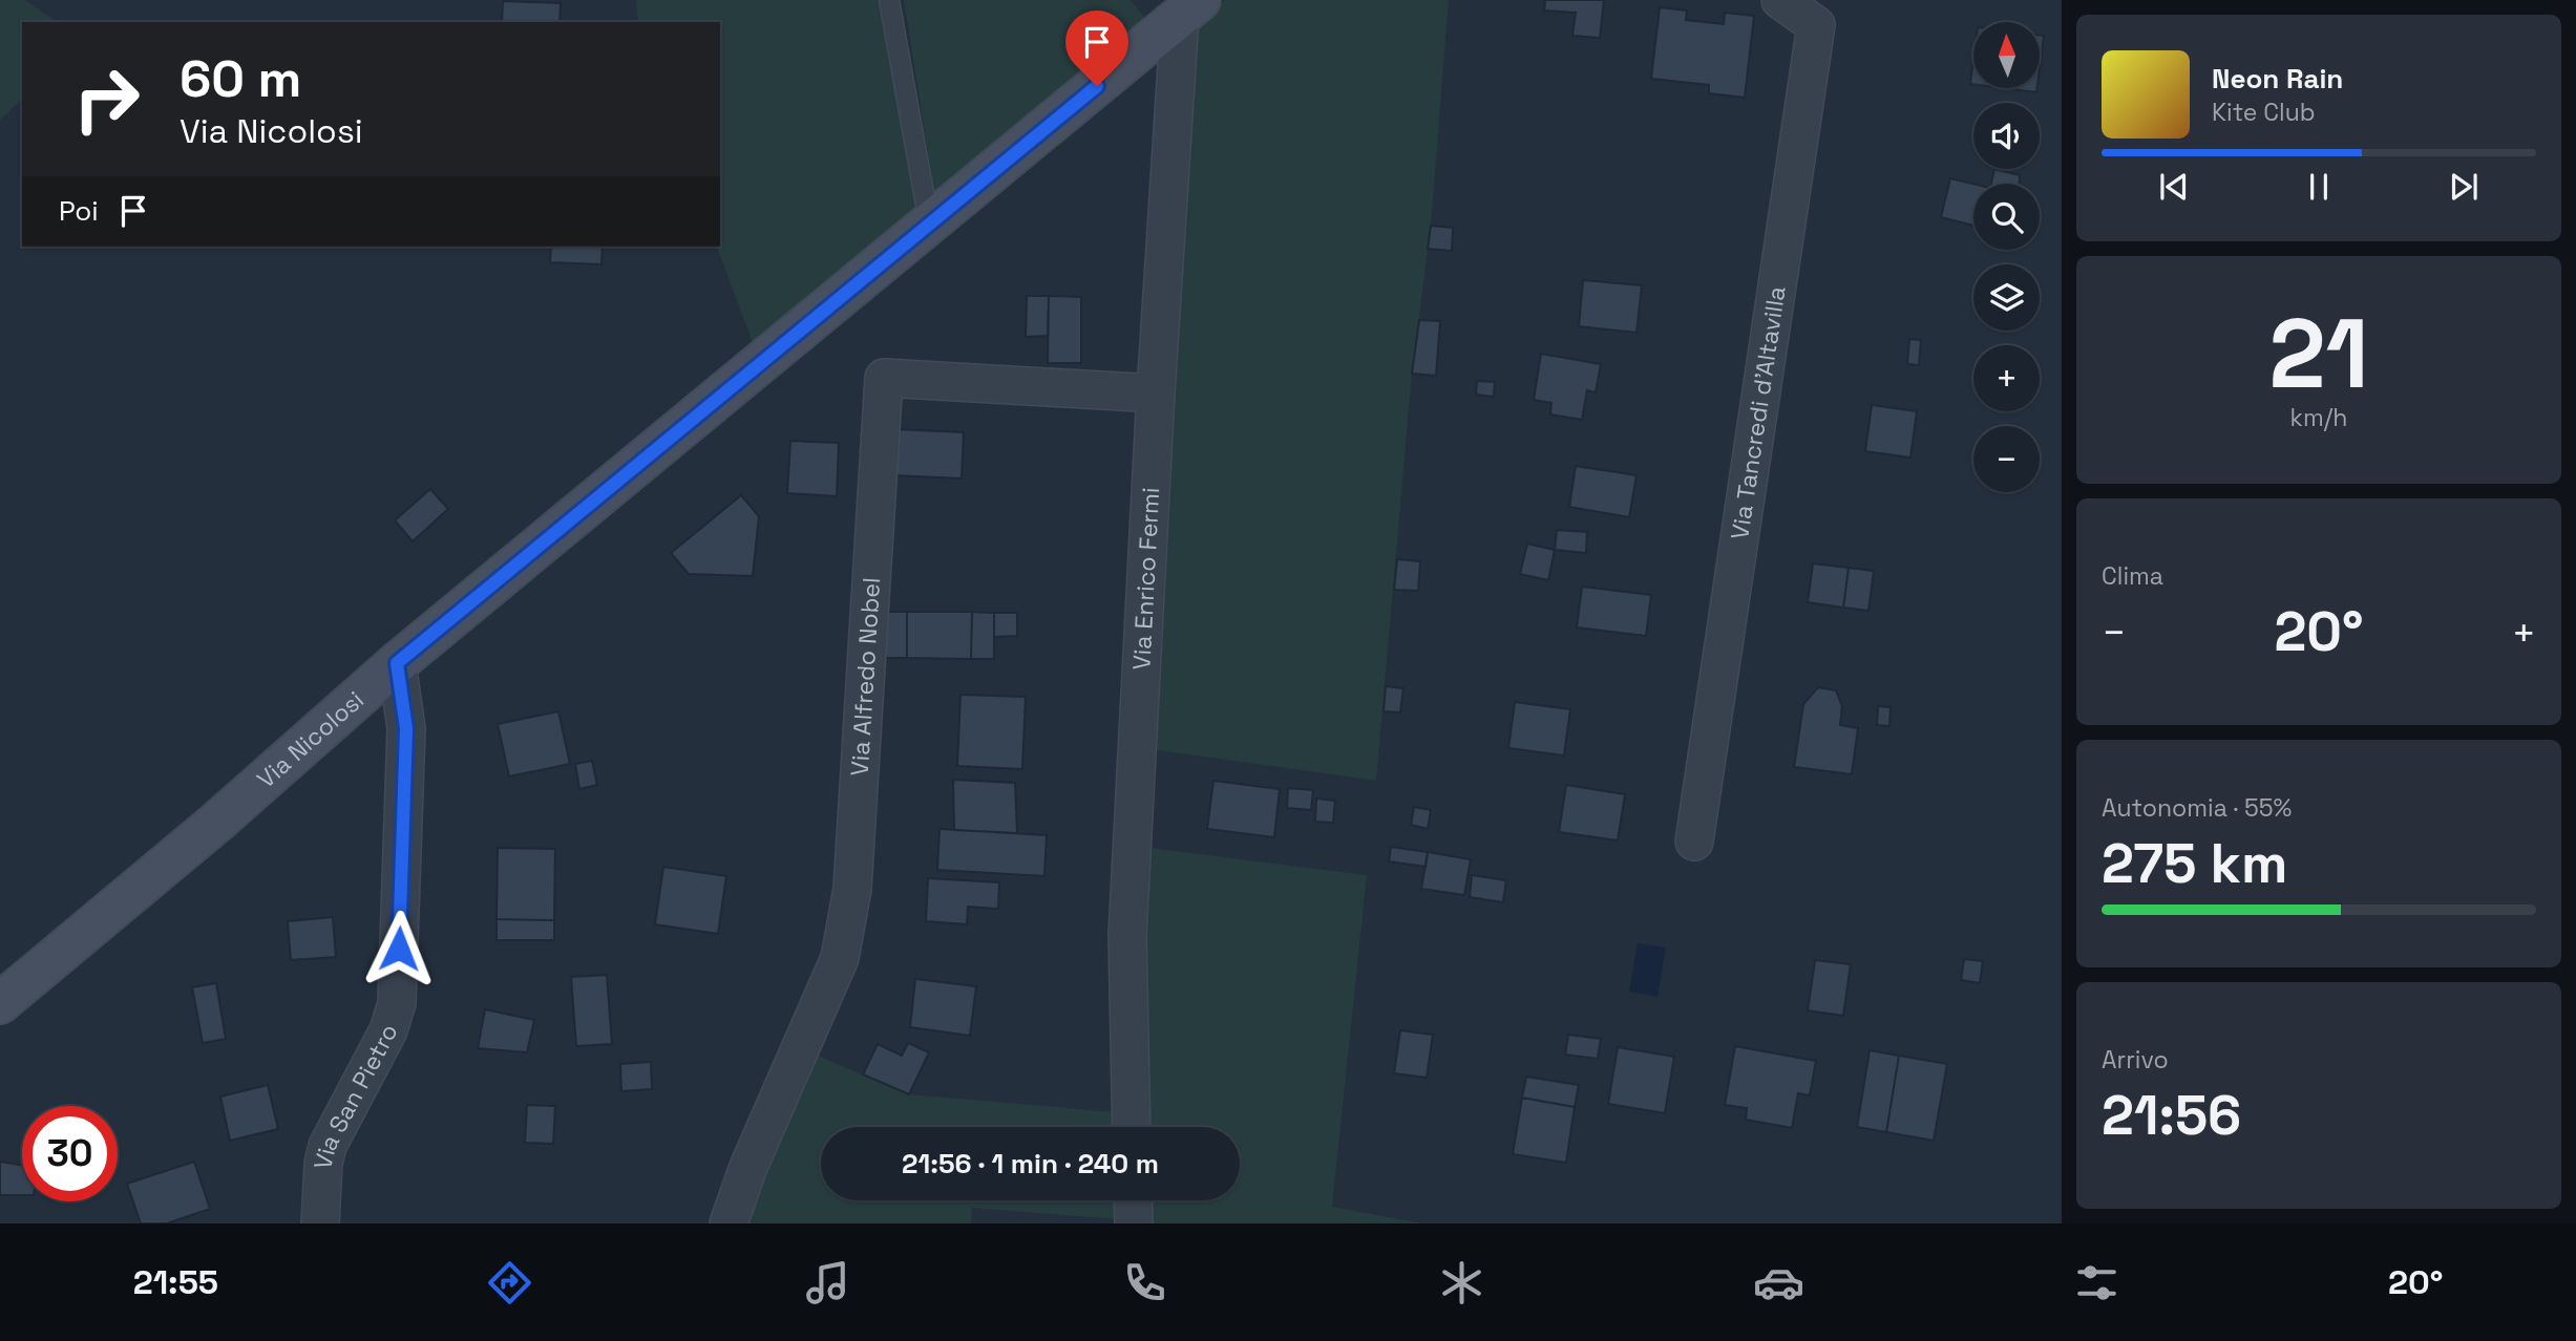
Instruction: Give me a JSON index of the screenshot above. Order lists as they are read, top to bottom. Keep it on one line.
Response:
{"streets":{"main road":["Via Nicolosi"],"street":["Via Tancredi d'Altavilla","Via Enrico Fermi","Via Alfredo Nobel","Via San Pietro"]},"crossings":[["Via Enrico Fermi","Via Alfredo Nobel"],["Via Enrico Fermi","Via Nicolosi"],["Via Nicolosi","Via San Pietro"]],"north":"top","page":{"map_buttons":["+","−"],"turn":["60 m","Via Nicolosi"],"song":["Neon Rain","Kite Club"],"then":"Poi","tile":[["21","km/h"],"Clima",["Autonomia · 55%","275 km"],["Arrivo","21:56"]],"heat":["−","20°","+"],"limit":"30","trip":"21:56 · 1 min · 240 m","tabs":["21:55","20°"]}}
